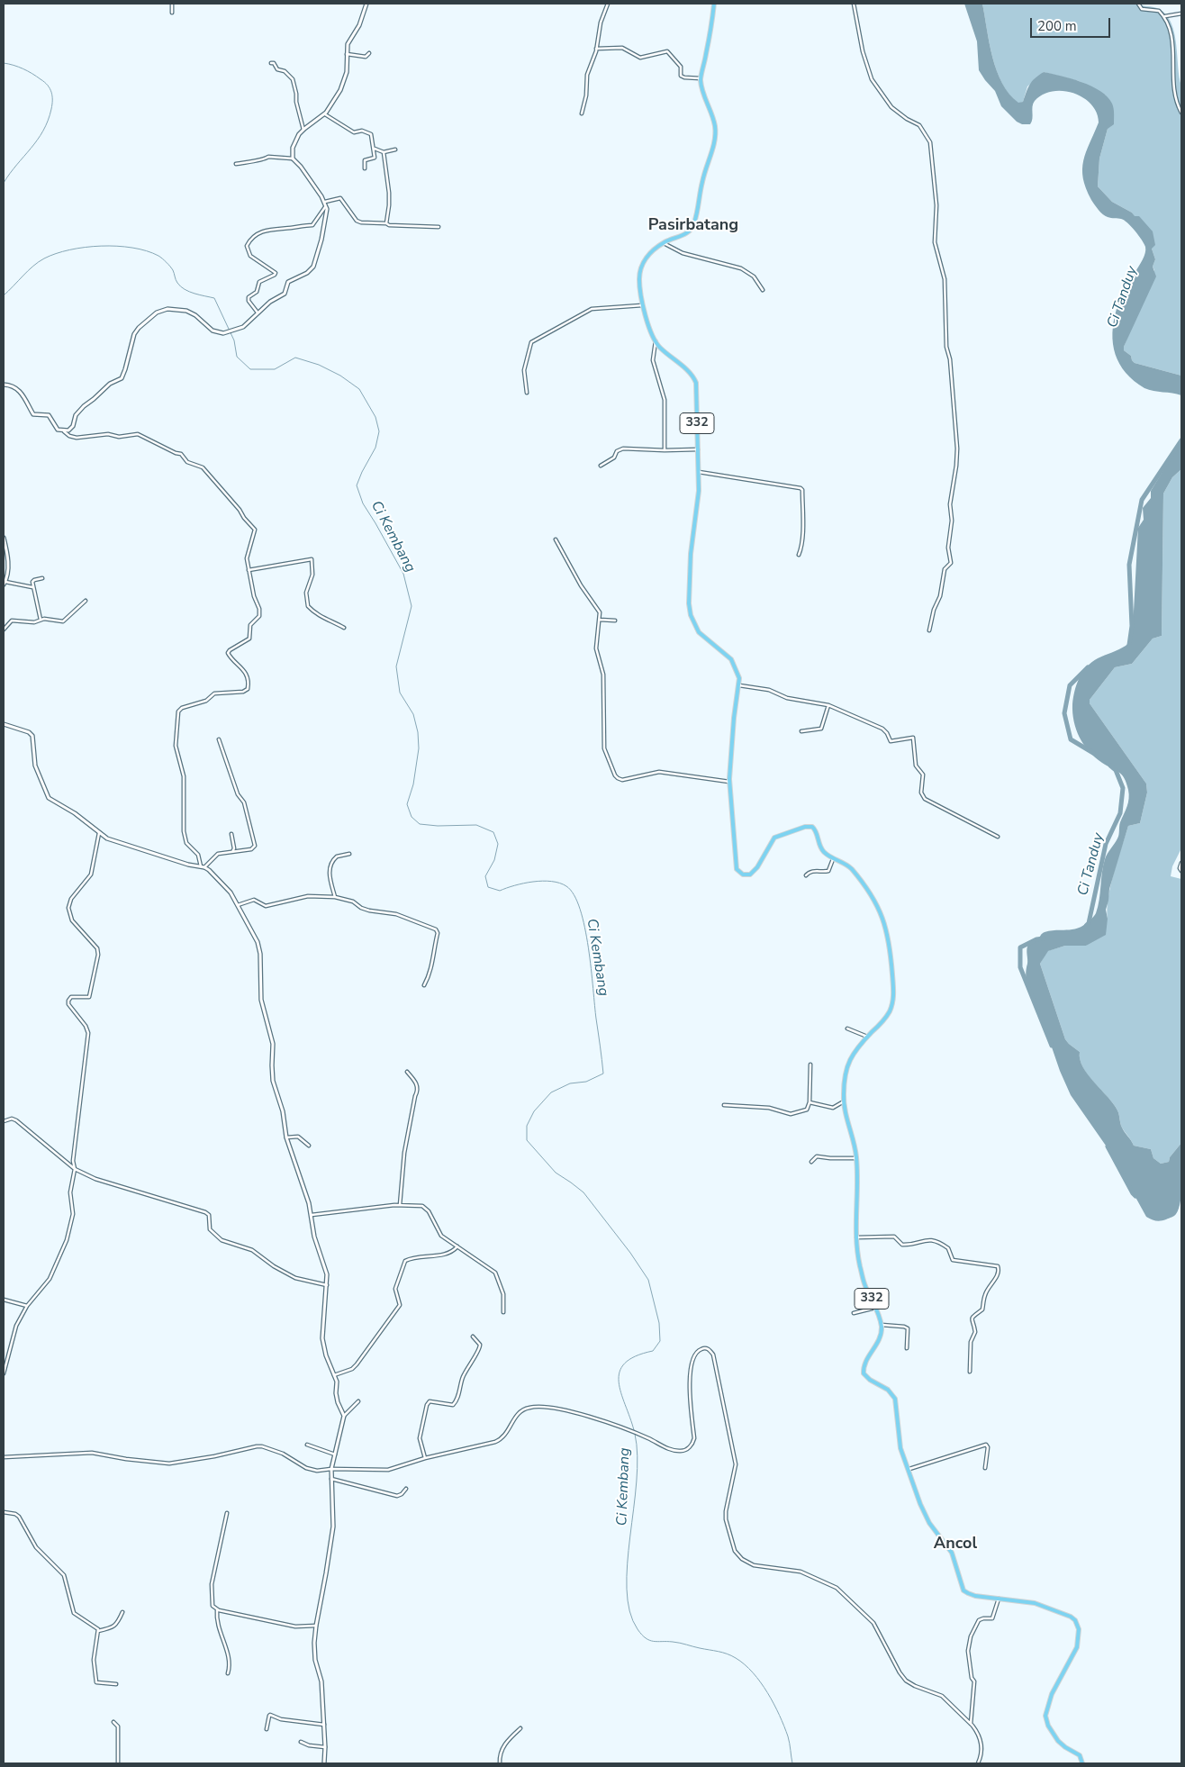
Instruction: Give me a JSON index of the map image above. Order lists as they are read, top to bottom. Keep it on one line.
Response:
{"streets":{"main road":["332"]},"districts":["Pasirbatang","Ancol"],"water":["Ci Tanduy","Ci Kembang"],"scale_bar":"200 m"}
